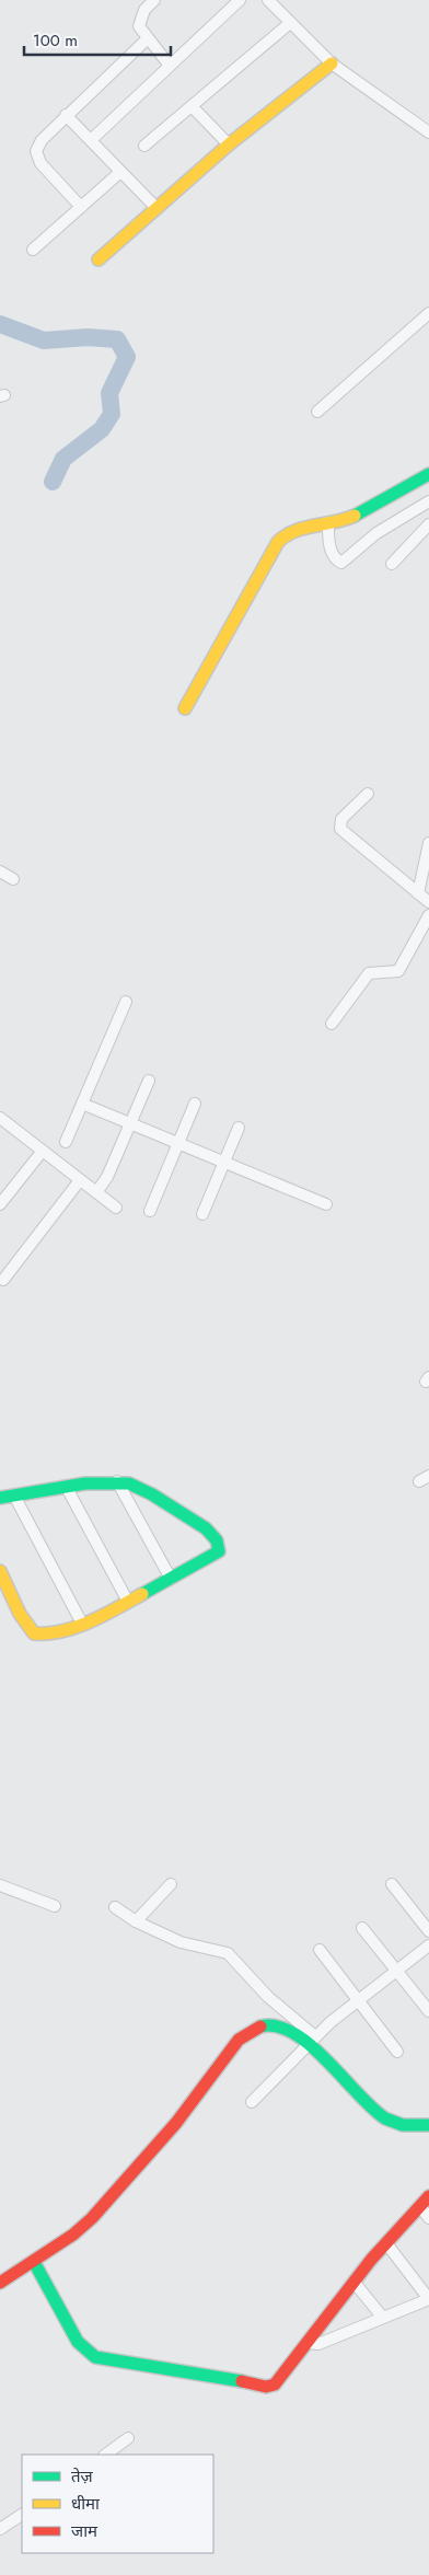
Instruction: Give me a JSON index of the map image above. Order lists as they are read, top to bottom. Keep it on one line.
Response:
{"legend":["तेज़","धीमा","जाम"],"scale_bar":"100 m"}
